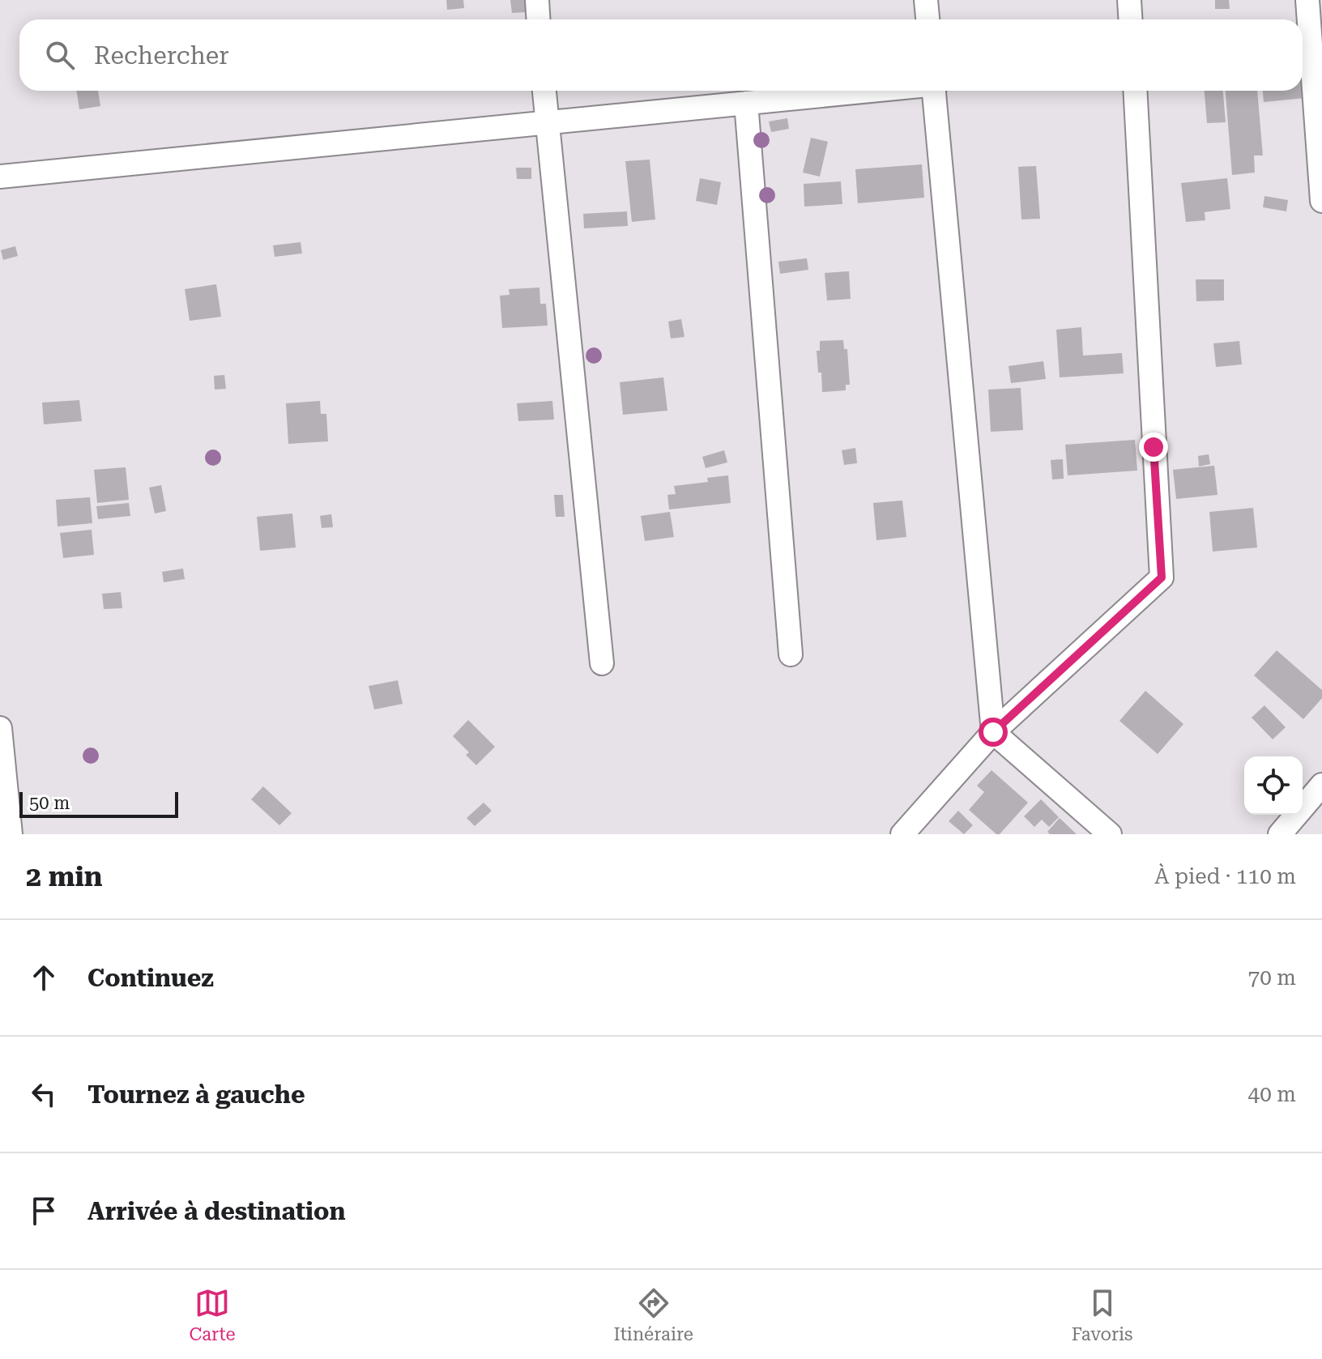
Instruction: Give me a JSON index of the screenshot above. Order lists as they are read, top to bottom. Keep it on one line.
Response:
{"scale_bar":"50 m","page":{"search":"Rechercher","scale":"50 m","heading":["2 min","À pied · 110 m"],"list":[["Continuez","70 m"],["Tournez à gauche","40 m"],"Arrivée à destination"],"nav":["Carte","Itinéraire","Favoris"]}}
